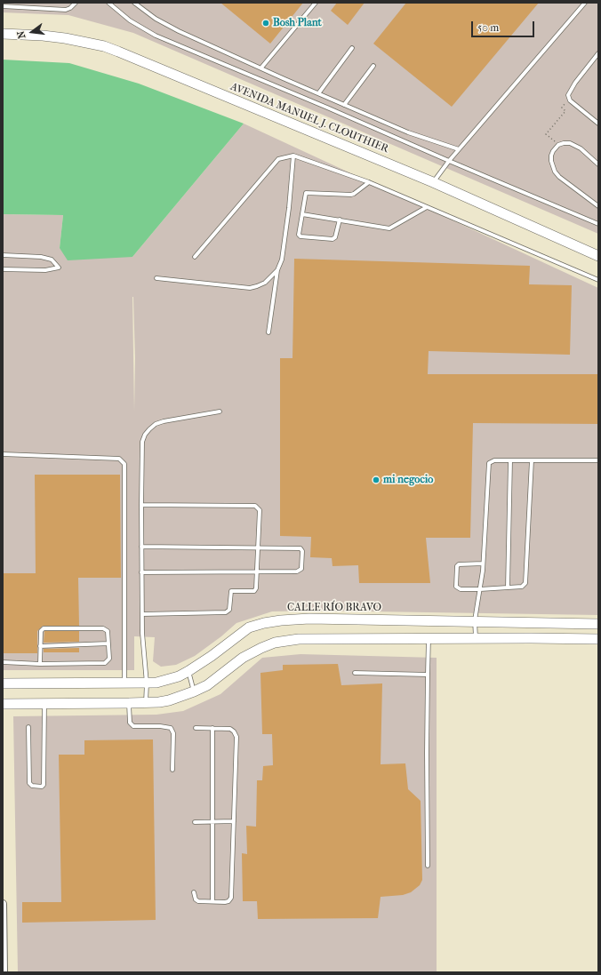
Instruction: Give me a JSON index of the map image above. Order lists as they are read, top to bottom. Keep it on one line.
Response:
{"streets":{"street":["AVENIDA MANUEL J. CLOUTHIER","CALLE RÍO BRAVO"]},"places":["Bosh Plant","mi negocio"],"scale_bar":"50 m","north":"left"}
